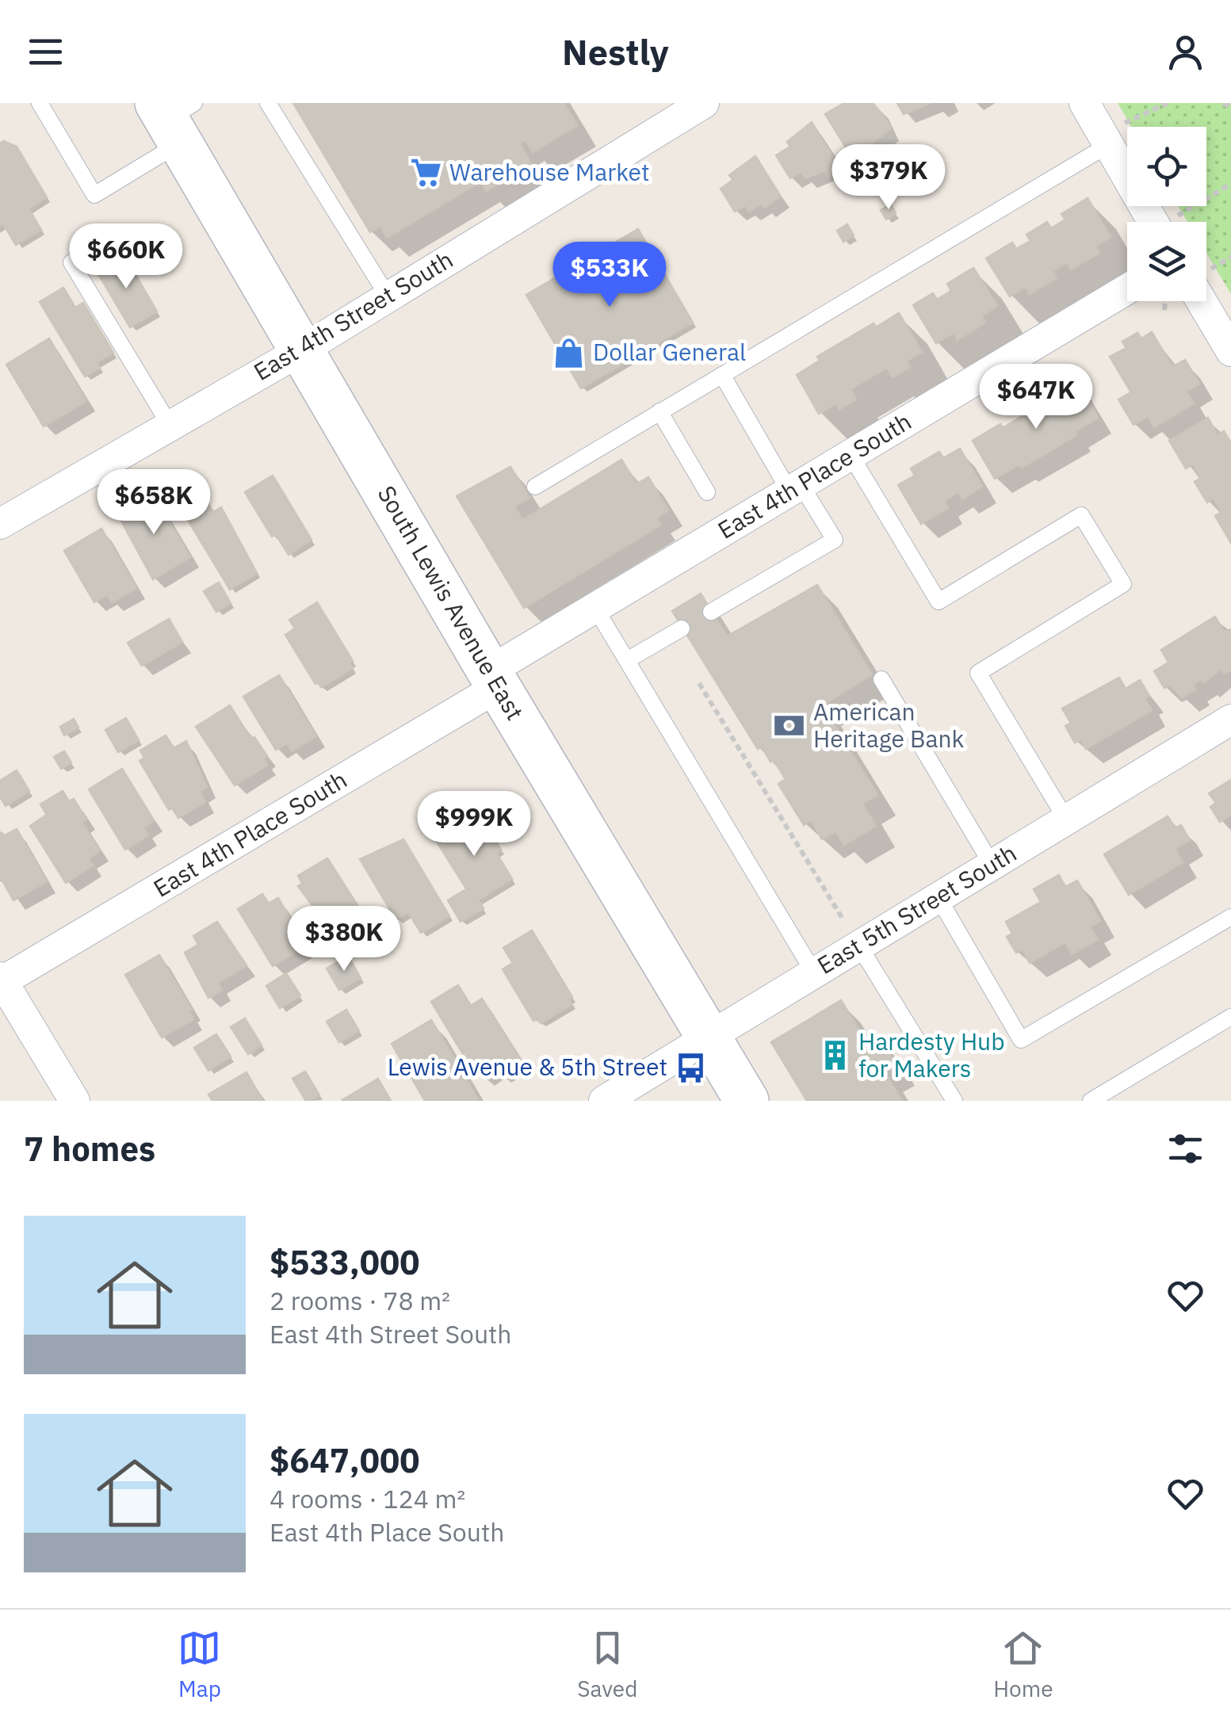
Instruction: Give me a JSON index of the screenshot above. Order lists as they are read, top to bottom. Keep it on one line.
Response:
{"streets":{"main road":["South Lewis Avenue East"],"street":["East 4th Street South","East 4th Place South","East 5th Street South"]},"crossings":[["East 4th Street South","South Lewis Avenue East"],["East 4th Place South","South Lewis Avenue East"],["South Lewis Avenue East","East 5th Street South"]],"places":{"supermarket":["Warehouse Market"],"shop":["Dollar General"],"bank":["American Heritage Bank"],"building":["Hardesty Hub for Makers"],"bus stop":["Lewis Avenue & 5th Street"]},"page":{"header":"Nestly","price":["$379K","$660K","$533K","$647K","$658K","$999K","$380K"],"heading":"7 homes","list":[{"name":"$533,000","note":"2 rooms · 78 m² · East 4th Street South"},{"name":"$647,000","note":"4 rooms · 124 m² · East 4th Place South"}],"tabs":["Map","Saved","Home"]}}
